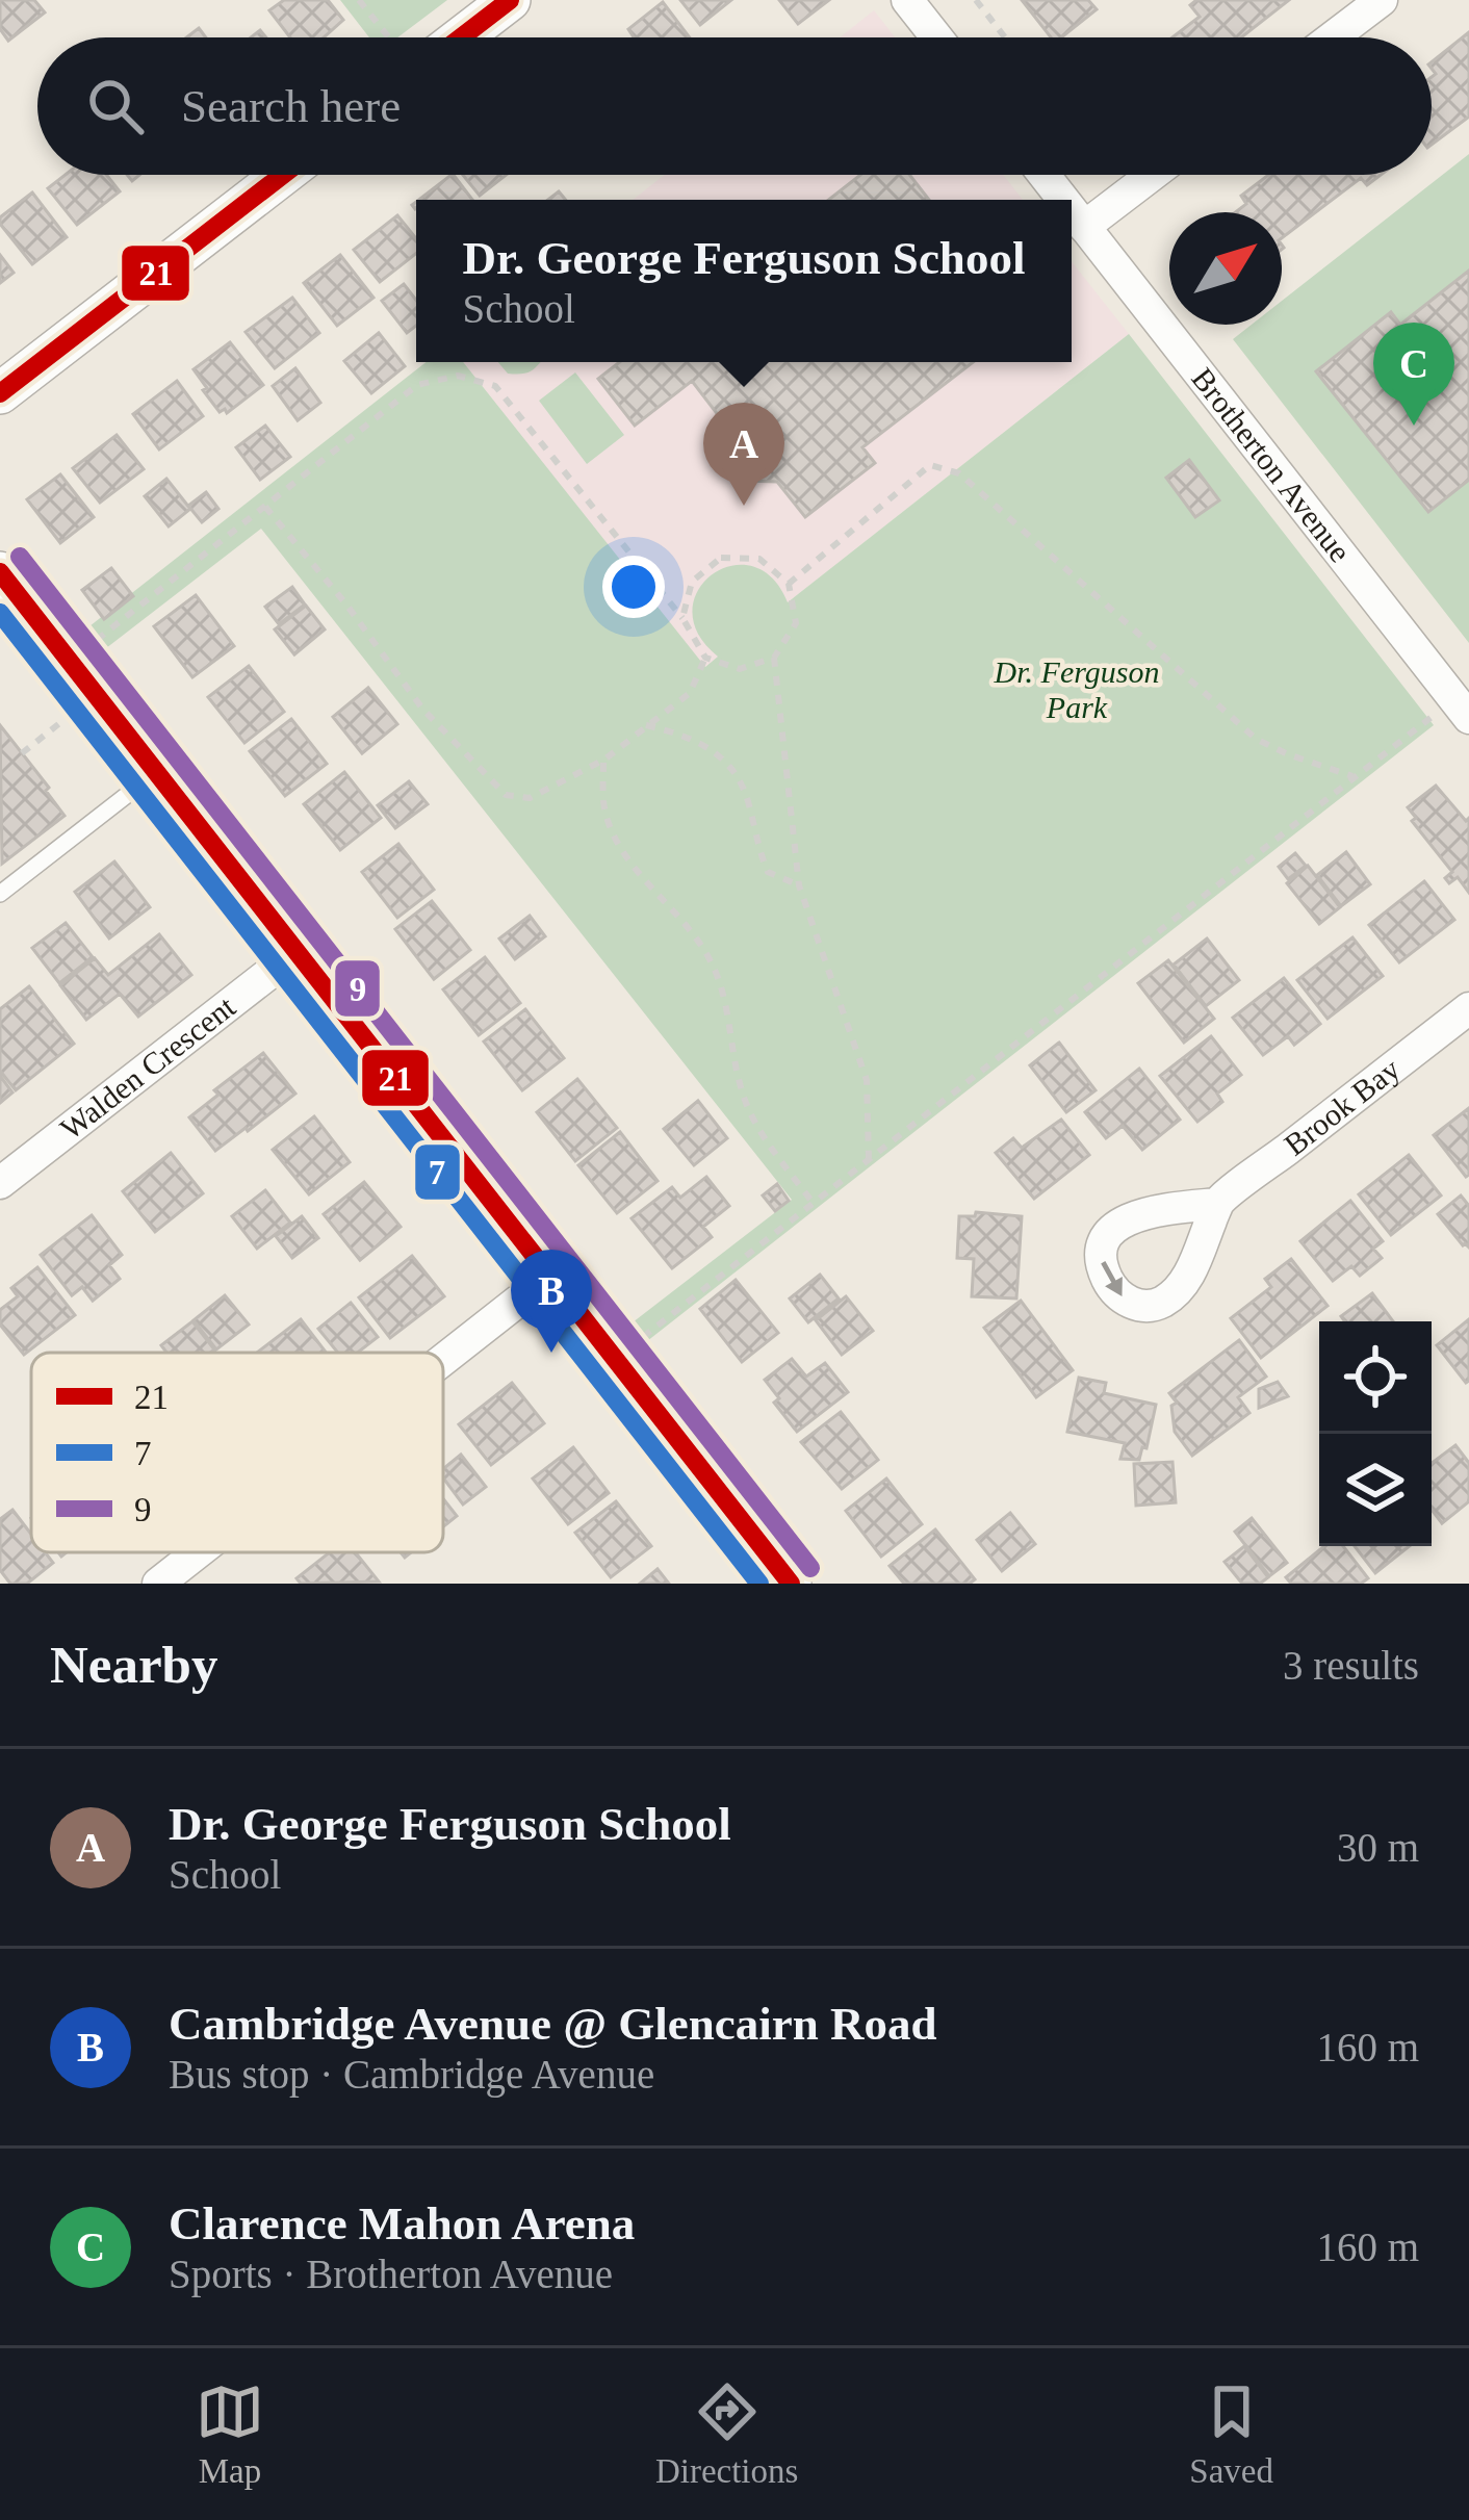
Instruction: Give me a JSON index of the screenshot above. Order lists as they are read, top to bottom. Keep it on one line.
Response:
{"streets":{"street":["Brotherton Avenue","Walden Crescent","Brook Bay"]},"parks":["Dr. Ferguson Park"],"lines":["transit line 21","transit line 9","transit line 7"],"legend":["21","7","9"],"north":"top right","page":{"search":"Search here","popup":["Dr. George Ferguson School","School"],"pins":["C","A","B"],"heading":["Nearby","3 results"],"list":[{"mark":"A","name":"Dr. George Ferguson School","note":"School","value":"30 m"},{"mark":"B","name":"Cambridge Avenue @ Glencairn Road","note":"Bus stop · Cambridge Avenue","value":"160 m"},{"mark":"C","name":"Clarence Mahon Arena","note":"Sports · Brotherton Avenue","value":"160 m"}],"nav":["Map","Directions","Saved"]}}
